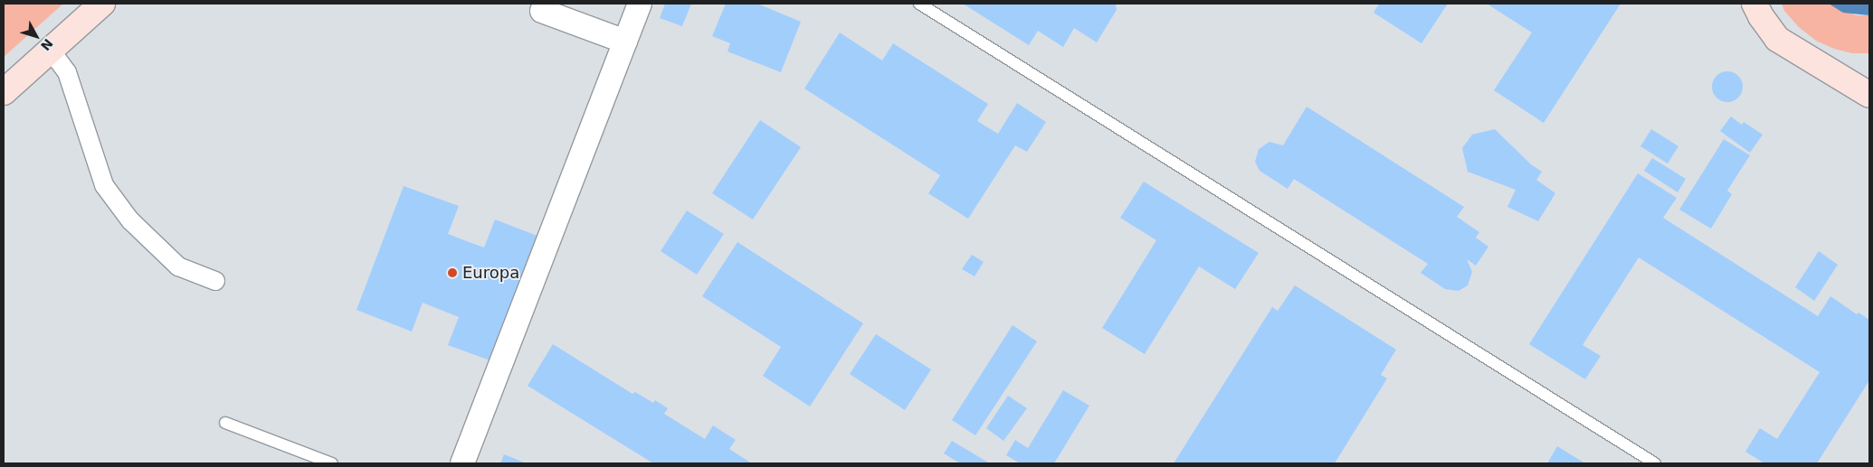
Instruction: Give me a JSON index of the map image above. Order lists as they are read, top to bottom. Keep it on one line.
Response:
{"places":["Europa"],"north":"bottom right"}
